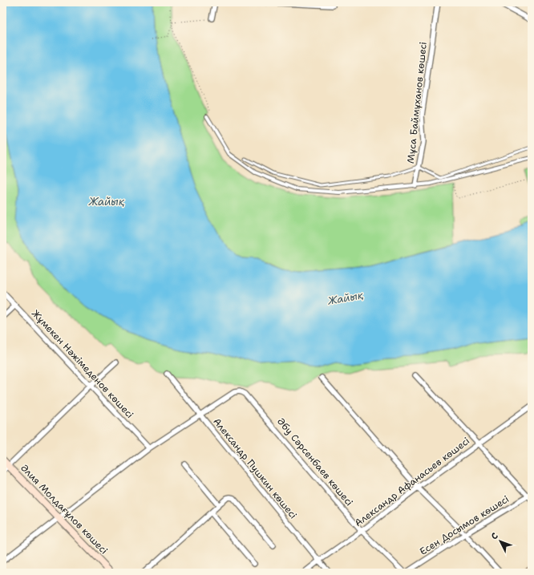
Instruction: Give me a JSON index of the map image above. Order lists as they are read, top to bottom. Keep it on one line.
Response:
{"streets":{"main road":["Әлия Молдағұлов көшесі"],"street":["Мұса Баймұханов көшесі","Жұмекен Нәжімеденов көшесі","Әбу Сәрсенбаев көшесі","Александр Пушкин көшесі","Александр Афанасьев көшесі","Есен Досымов көшесі"]},"crossings":[["Әбу Сәрсенбаев көшесі","Александр Пушкин көшесі"],["Әбу Сәрсенбаев көшесі","Александр Афанасьев көшесі"],["Әбу Сәрсенбаев көшесі","Есен Досымов көшесі"],["Александр Пушкин көшесі","Александр Афанасьев көшесі"]],"water":["Жайық"],"north":"top left"}
